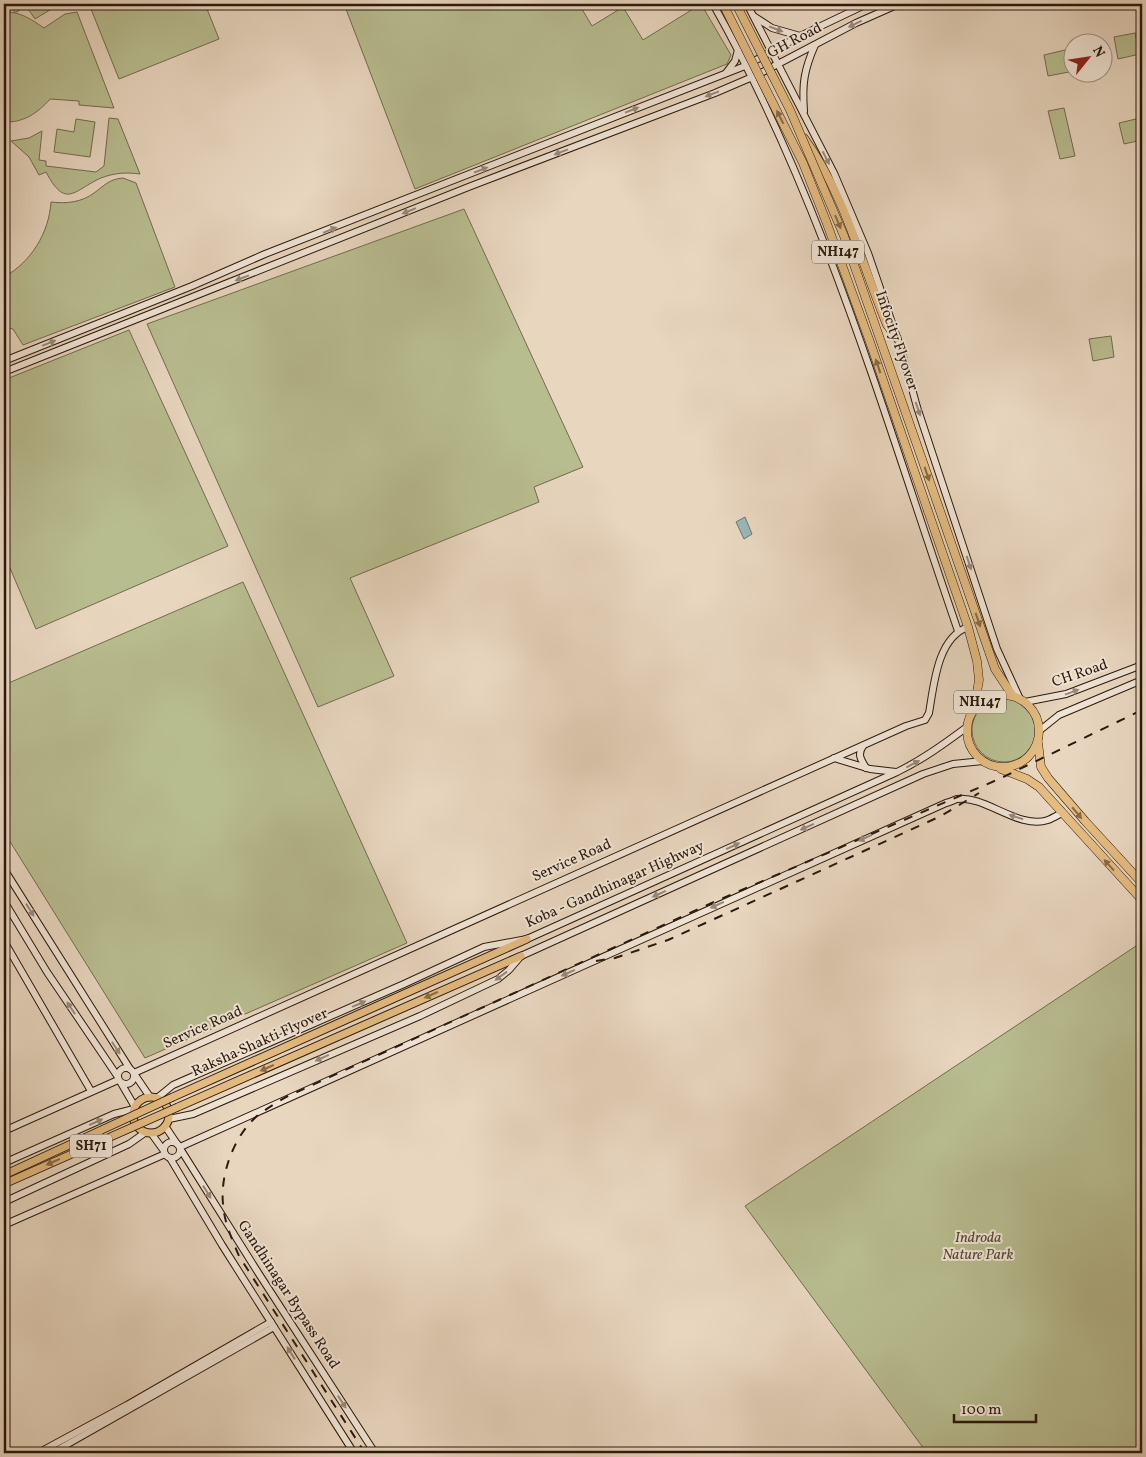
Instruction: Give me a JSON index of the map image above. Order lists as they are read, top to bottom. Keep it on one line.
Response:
{"streets":{"highway":["NH147","Infocity Flyover"],"main road":["Raksha Shakti Flyover","SH71"],"street":["GH Road","CH Road","Service Road","Koba - Gandhinagar Highway","Gandhinagar Bypass Road"]},"crossings":[["NH147","Infocity Flyover"],["NH147","CH Road"],["NH147","Koba - Gandhinagar Highway"],["Infocity Flyover","CH Road"],["Infocity Flyover","Koba - Gandhinagar Highway"],["CH Road","Koba - Gandhinagar Highway"],["Koba - Gandhinagar Highway","Raksha Shakti Flyover"],["Koba - Gandhinagar Highway","Gandhinagar Bypass Road"]],"parks":["Indroda Nature Park"],"scale_bar":"100 m","north":"top right"}
